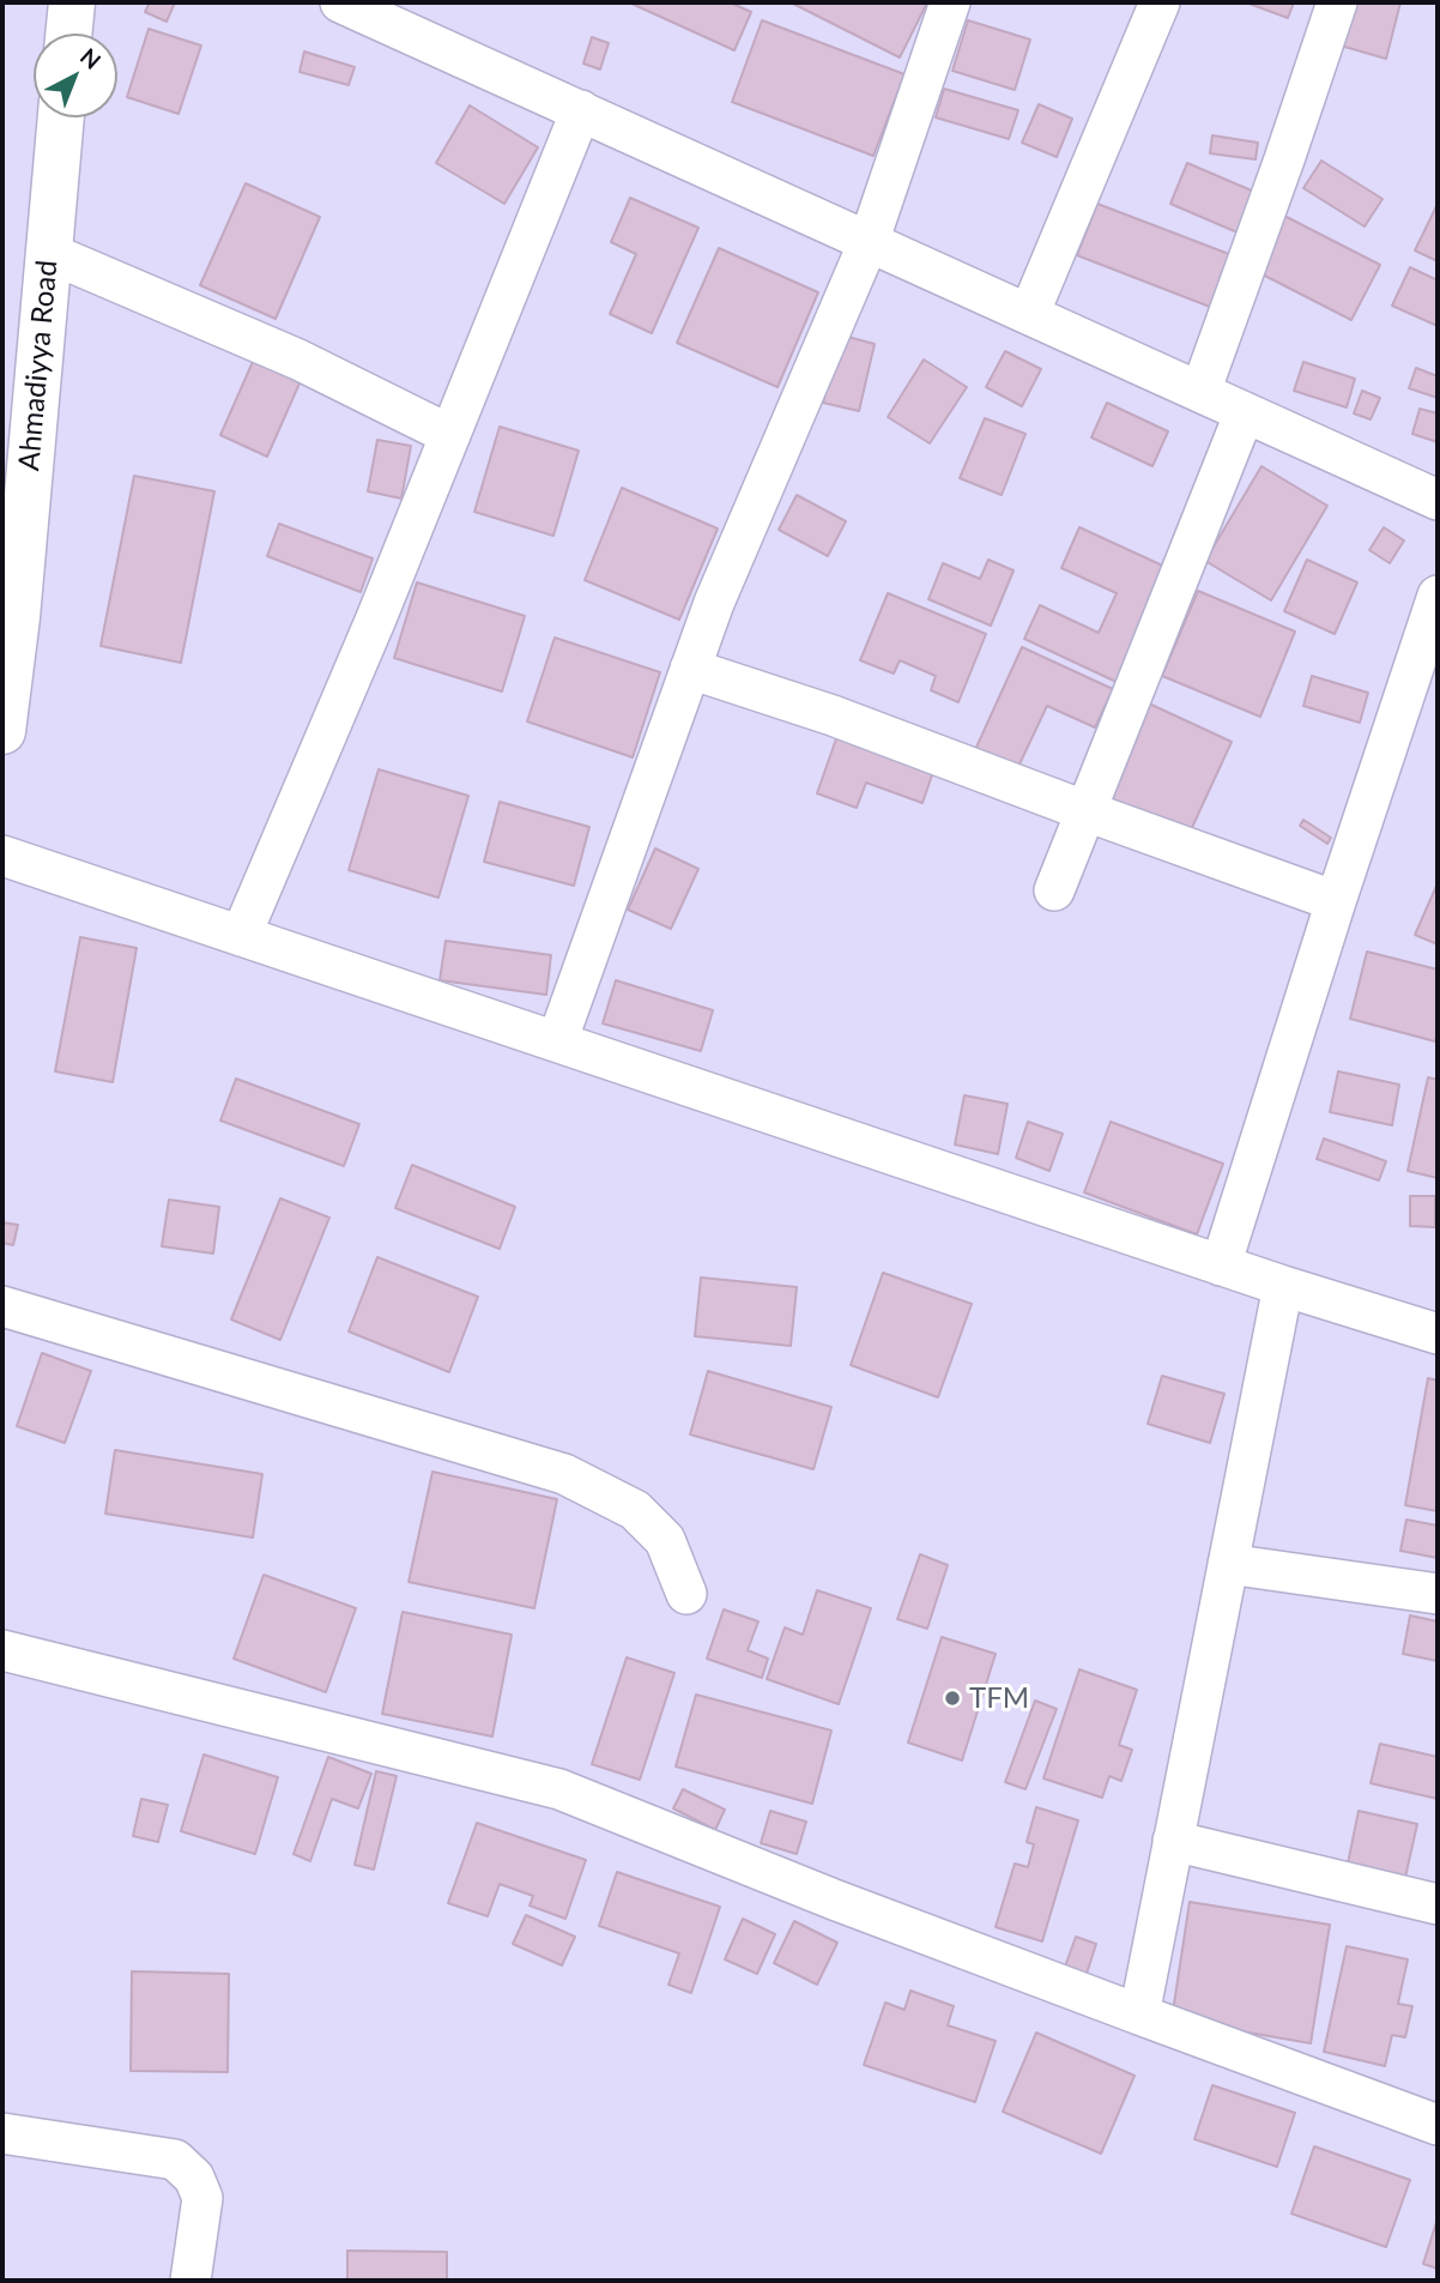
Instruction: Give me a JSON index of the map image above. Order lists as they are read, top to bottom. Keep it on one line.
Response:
{"streets":{"street":["Ahmadiyya Road"]},"places":["TFM"],"north":"top right"}
